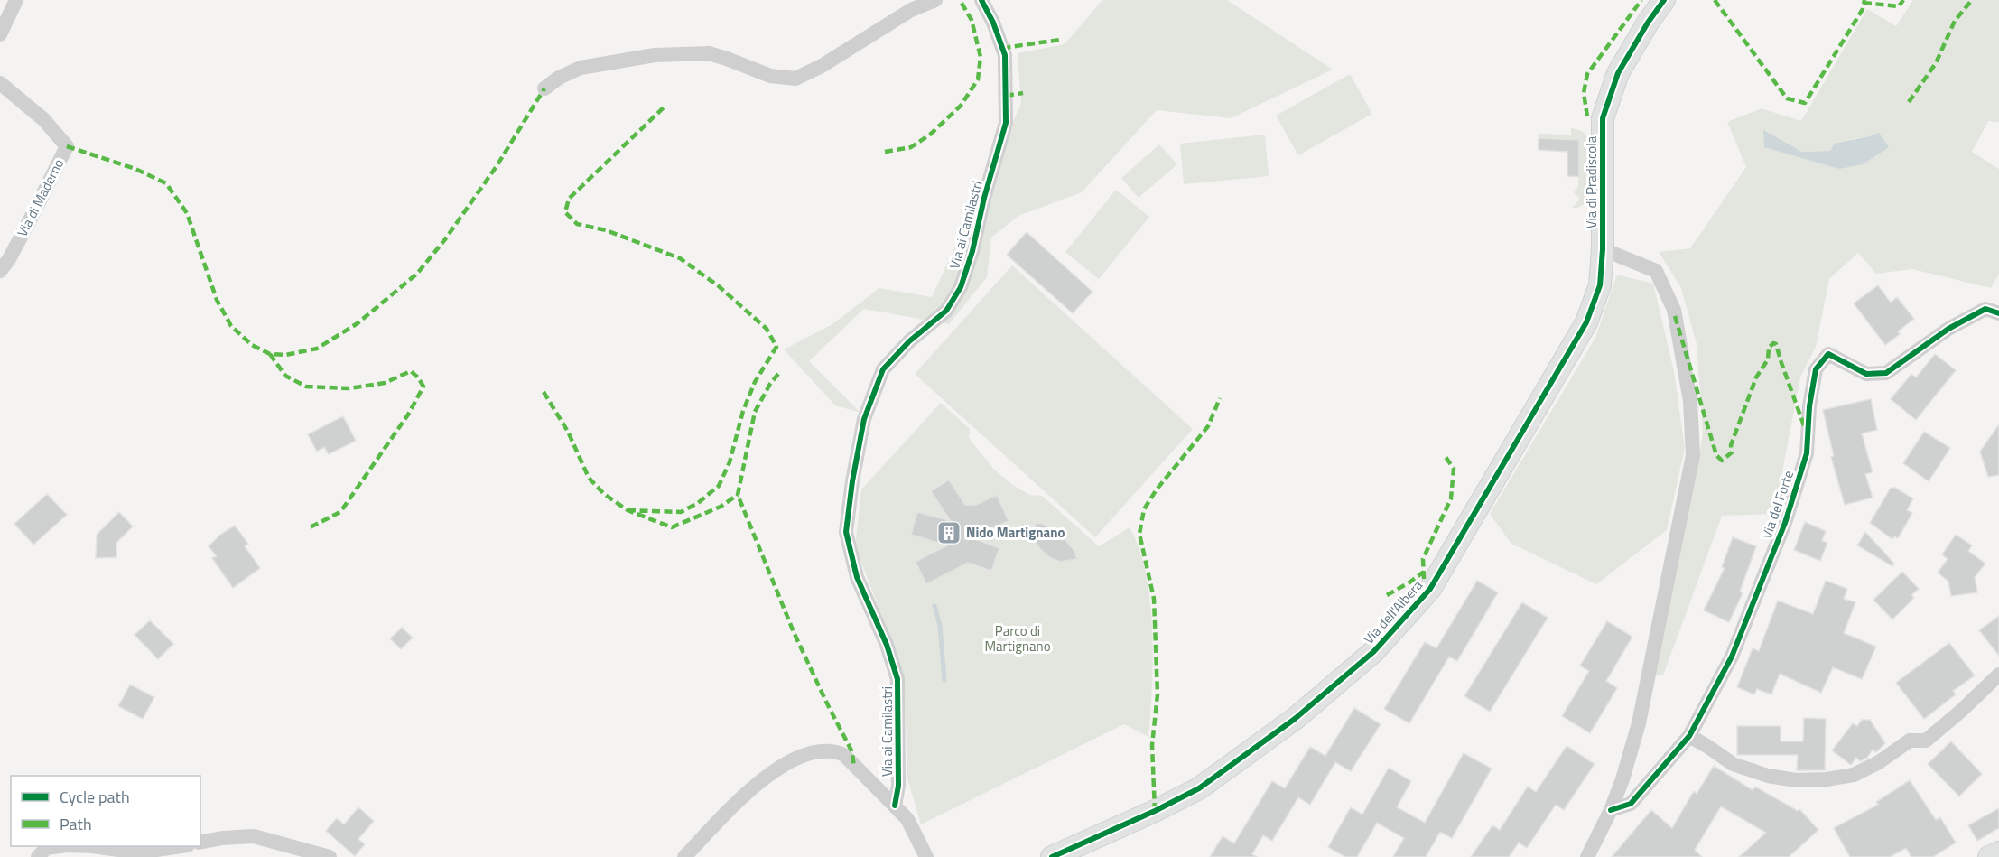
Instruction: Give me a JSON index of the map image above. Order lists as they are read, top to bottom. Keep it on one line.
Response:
{"streets":{"street":["Via di Pradiscola","Via di Maderno","Via ai Camilastri","Via del Forte","Via dell'Albera"]},"crossings":[["Via di Pradiscola","Via dell'Albera"]],"parks":["Parco di Martignano"],"places":{"building":["Nido Martignano"]},"legend":["Cycle path","Path"]}
